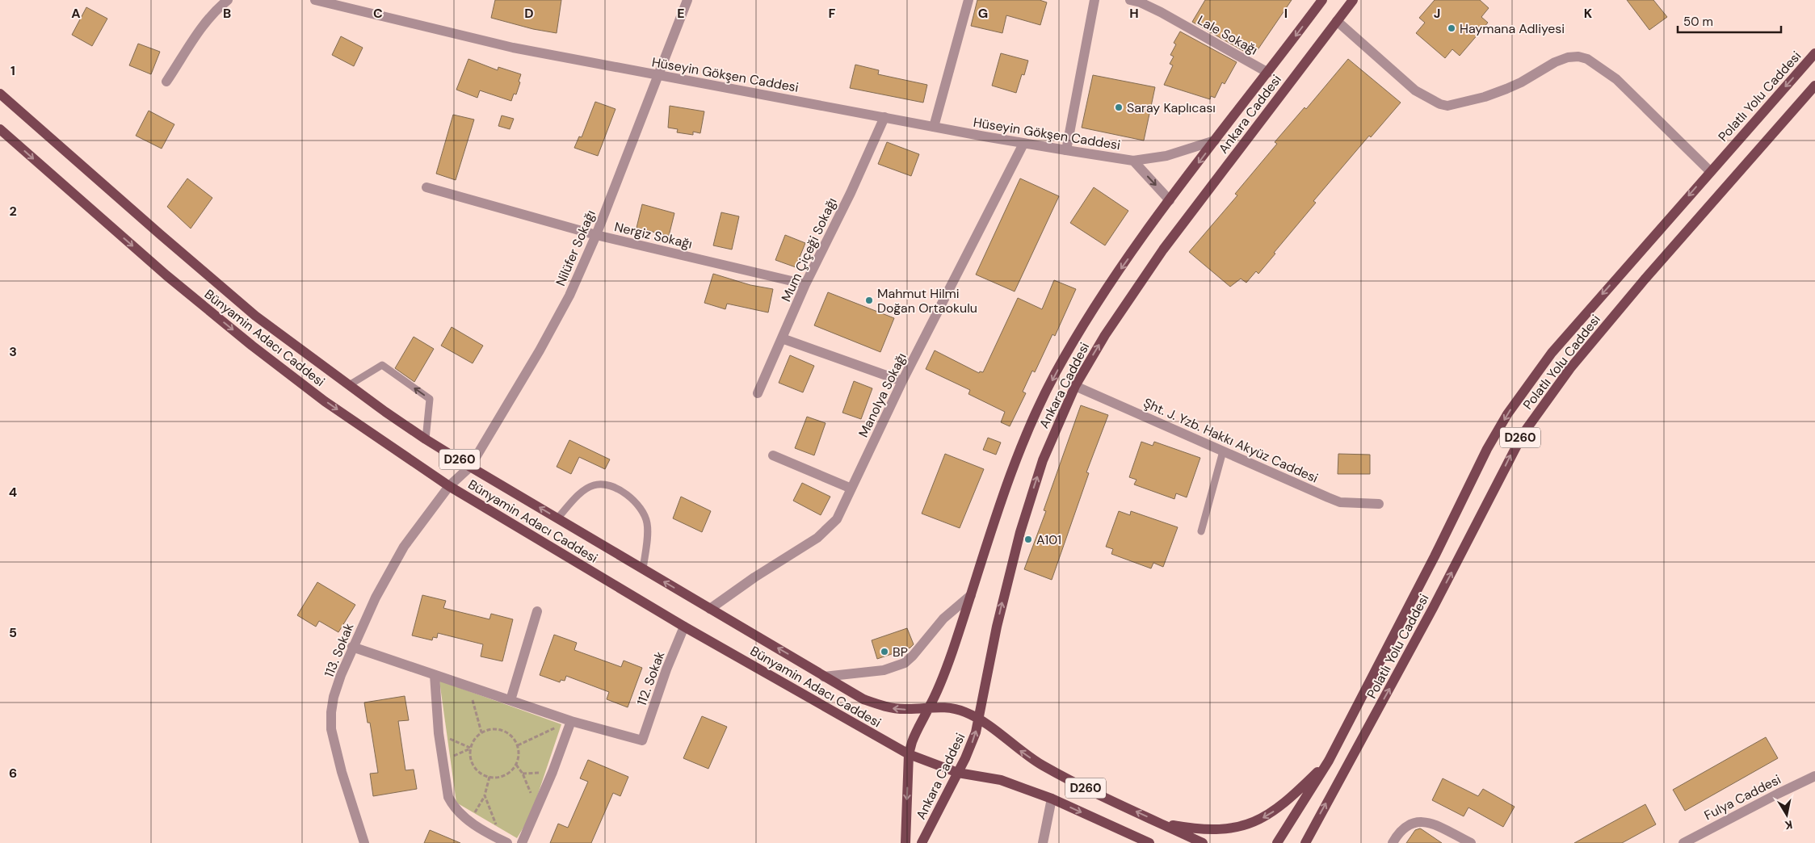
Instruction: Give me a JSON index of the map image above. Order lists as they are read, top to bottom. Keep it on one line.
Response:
{"streets":{"main road":["Polatlı Yolu Caddesi","Ankara Caddesi","Bünyamin Adacı Caddesi","D260"],"street":["Lale Sokağı","Hüseyin Gökşen Caddesi","Nergiz Sokağı","Nilüfer Sokağı","Mum Çiçeği Sokağı","Manolya Sokağı","Şht. J. Yzb. Hakkı Akyüz Caddesi","113. Sokak","112. Sokak","Fulya Caddesi"]},"crossings":[["Lale Sokağı","Ankara Caddesi"],["Hüseyin Gökşen Caddesi","Ankara Caddesi"],["Hüseyin Gökşen Caddesi","Nilüfer Sokağı"],["Hüseyin Gökşen Caddesi","Mum Çiçeği Sokağı"],["Hüseyin Gökşen Caddesi","Manolya Sokağı"],["Polatlı Yolu Caddesi","D260"],["Ankara Caddesi","Bünyamin Adacı Caddesi"],["Ankara Caddesi","D260"],["Ankara Caddesi","Şht. J. Yzb. Hakkı Akyüz Caddesi"],["Nergiz Sokağı","Nilüfer Sokağı"],["Nergiz Sokağı","Mum Çiçeği Sokağı"],["Nilüfer Sokağı","Bünyamin Adacı Caddesi"],["Nilüfer Sokağı","D260"],["Nilüfer Sokağı","113. Sokak"],["Bünyamin Adacı Caddesi","D260"],["Bünyamin Adacı Caddesi","113. Sokak"],["Bünyamin Adacı Caddesi","112. Sokak"],["Manolya Sokağı","D260"]],"places":["Haymana Adliyesi","Saray Kaplıcası","Mahmut Hilmi Doğan Ortaokulu","A101","BP"],"scale_bar":"50 m","north":"bottom","grid":{"columns":["A","B","C","D","E","F","G","H","I","J","K"],"rows":["1","2","3","4","5","6"]}}
